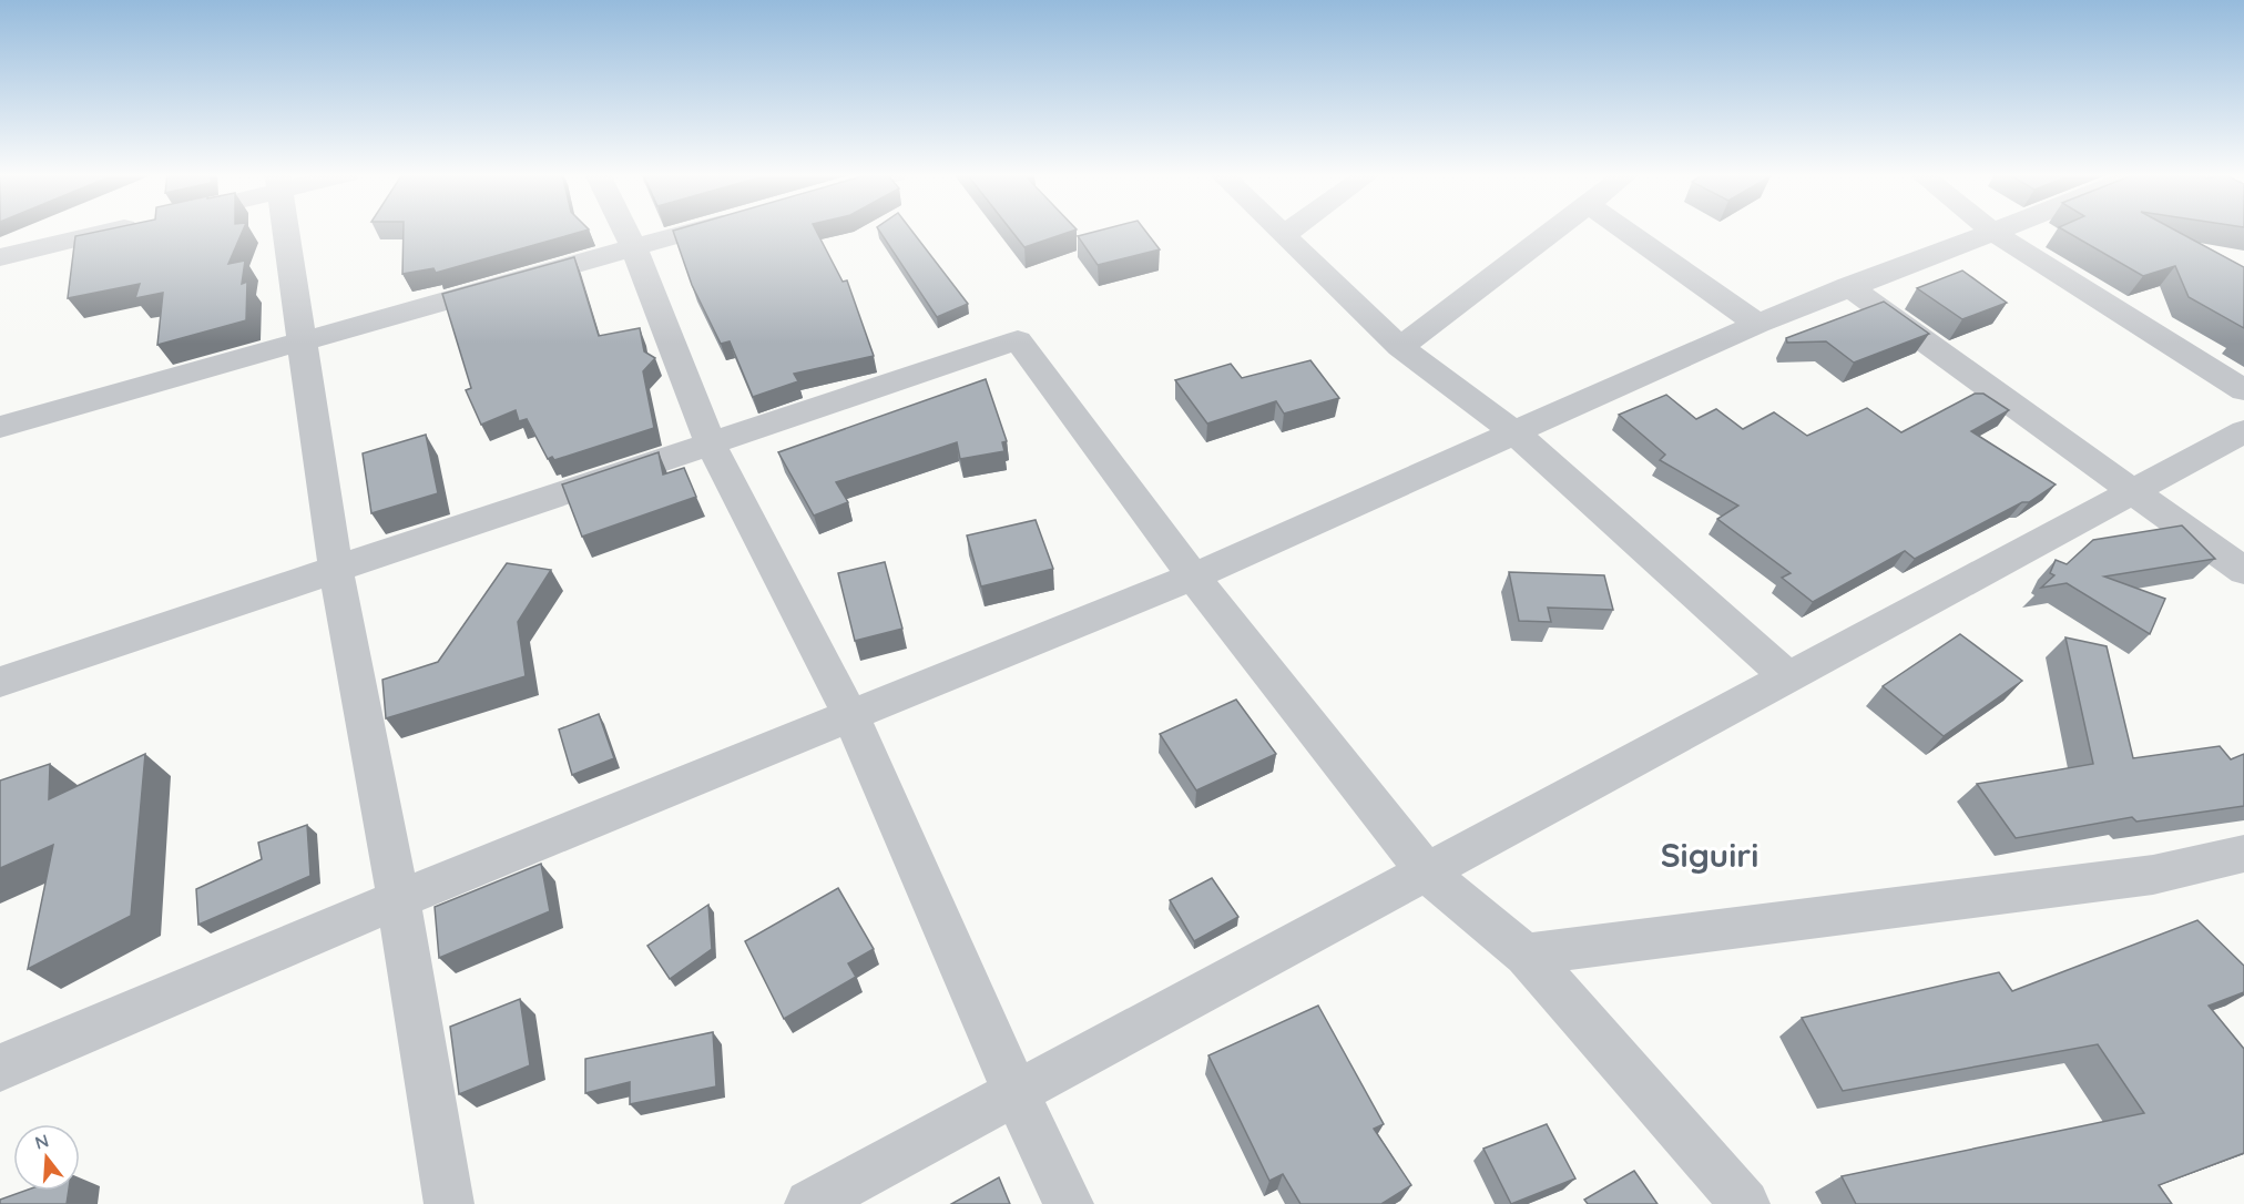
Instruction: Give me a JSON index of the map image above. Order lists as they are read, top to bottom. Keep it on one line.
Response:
{"districts":["Siguiri"],"north":"top"}
